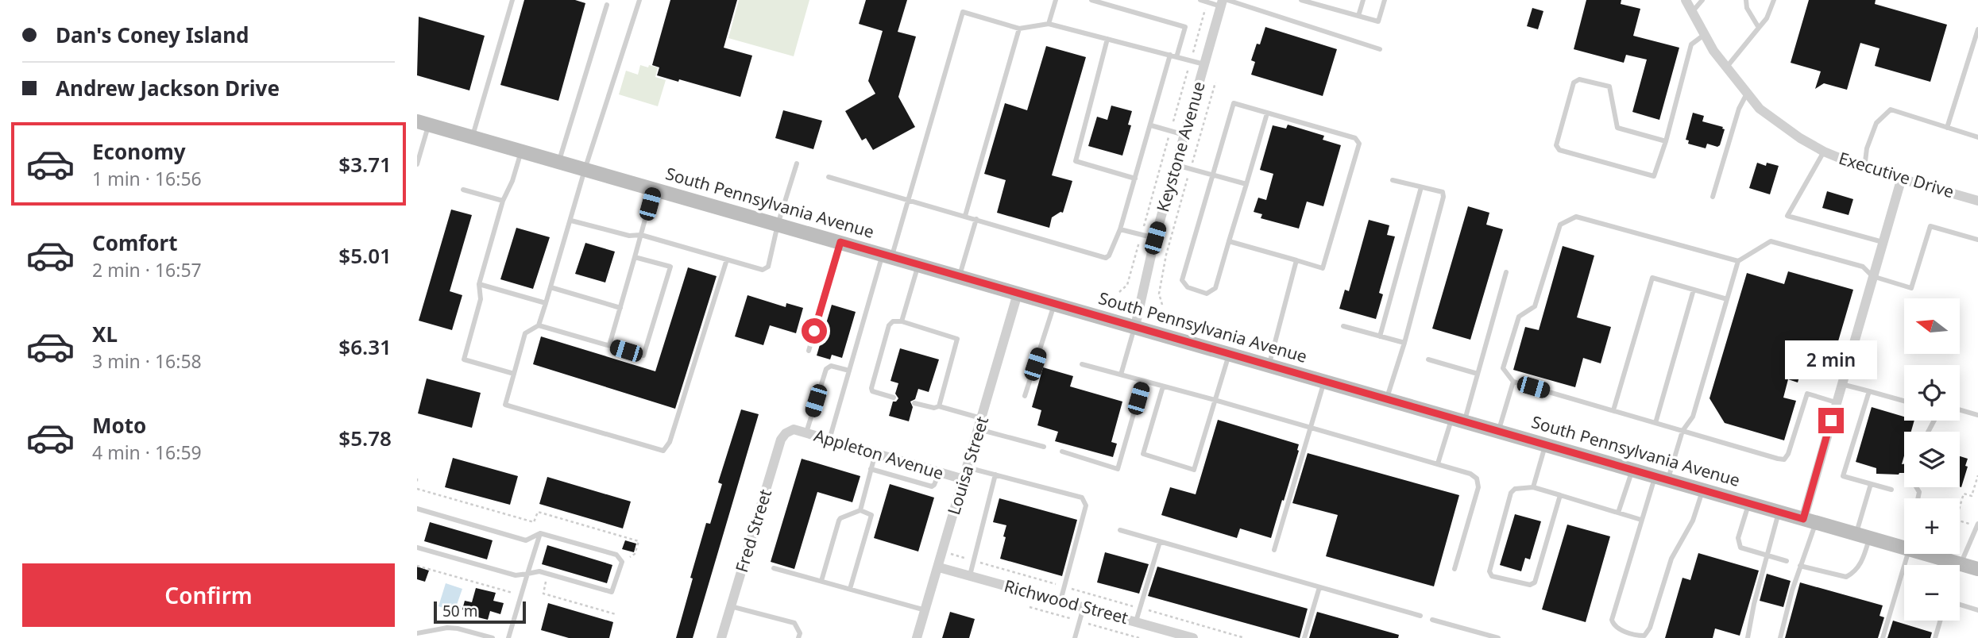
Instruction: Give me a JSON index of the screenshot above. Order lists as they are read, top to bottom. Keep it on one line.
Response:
{"streets":{"main road":["South Pennsylvania Avenue"],"street":["Keystone Avenue","Executive Drive","Appleton Avenue","Louisa Street","Fred Street","Richwood Street"]},"crossings":[["Keystone Avenue","South Pennsylvania Avenue"],["South Pennsylvania Avenue","Louisa Street"],["Appleton Avenue","Louisa Street"],["Appleton Avenue","Fred Street"],["Louisa Street","Richwood Street"]],"scale_bar":"50 m","north":"left","page":{"banner":["Dan's Coney Island","Andrew Jackson Drive"],"list":[{"name":"Economy","note":"1 min · 16:56","value":"$3.71"},{"name":"Comfort","note":"2 min · 16:57","value":"$5.01"},{"name":"XL","note":"3 min · 16:58","value":"$6.31"},{"name":"Moto","note":"4 min · 16:59","value":"$5.78"}],"map_buttons":["+","−"],"bubble":"2 min","buttons":"Confirm","scale":"50 m"}}
